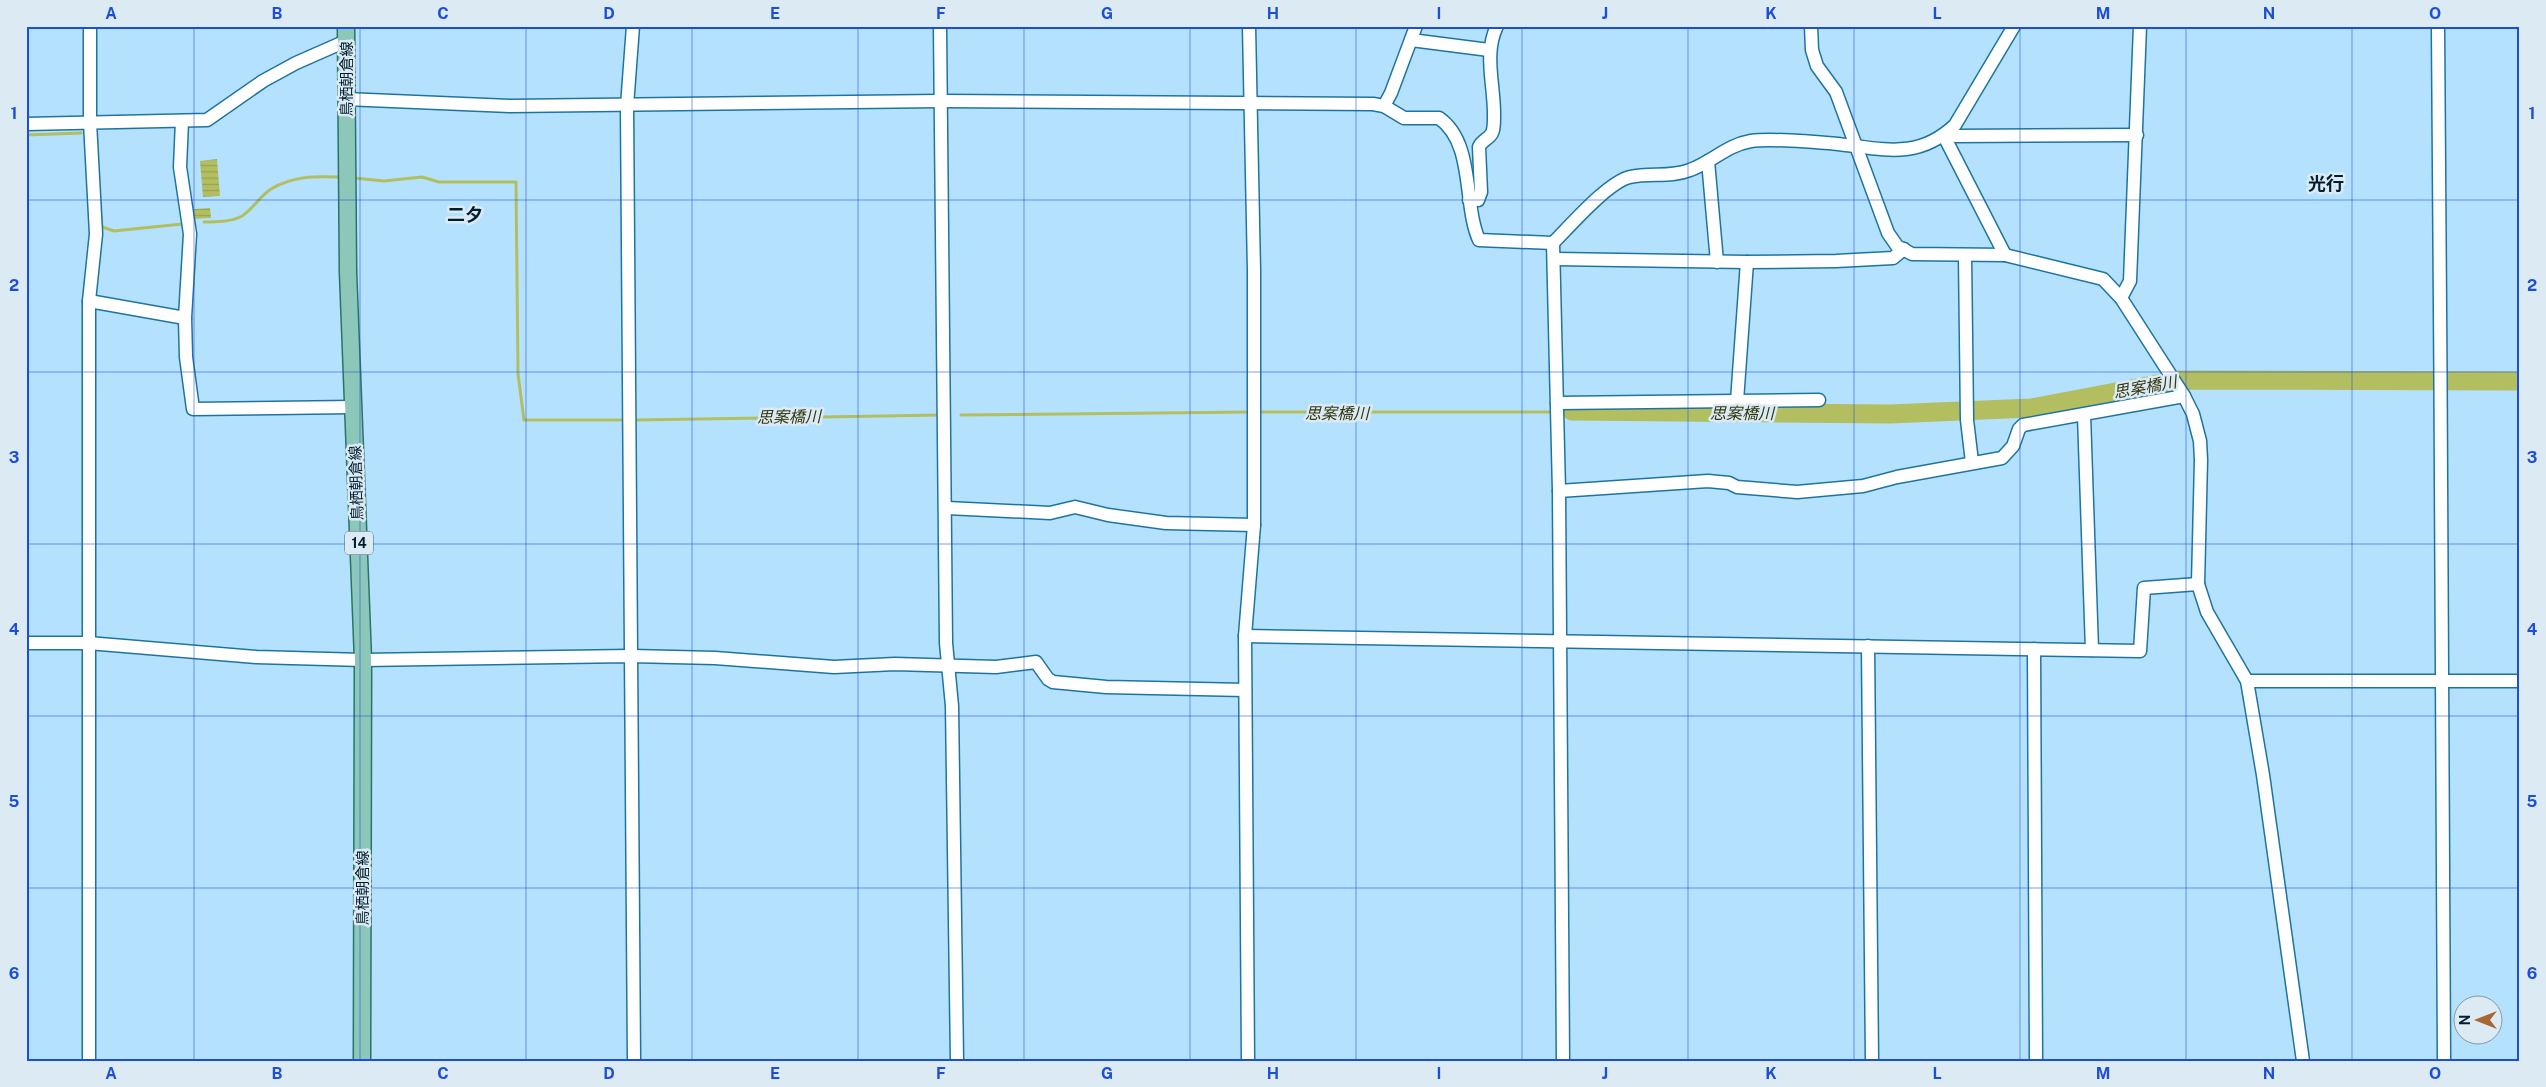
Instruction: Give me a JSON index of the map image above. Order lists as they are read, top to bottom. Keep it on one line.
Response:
{"streets":{"main road":["鳥栖朝倉線","14"]},"districts":["光行","二夕"],"water":["思案橋川"],"north":"left","grid":{"columns":["A","B","C","D","E","F","G","H","I","J","K","L","M","N","O"],"rows":["1","2","3","4","5","6"]}}
